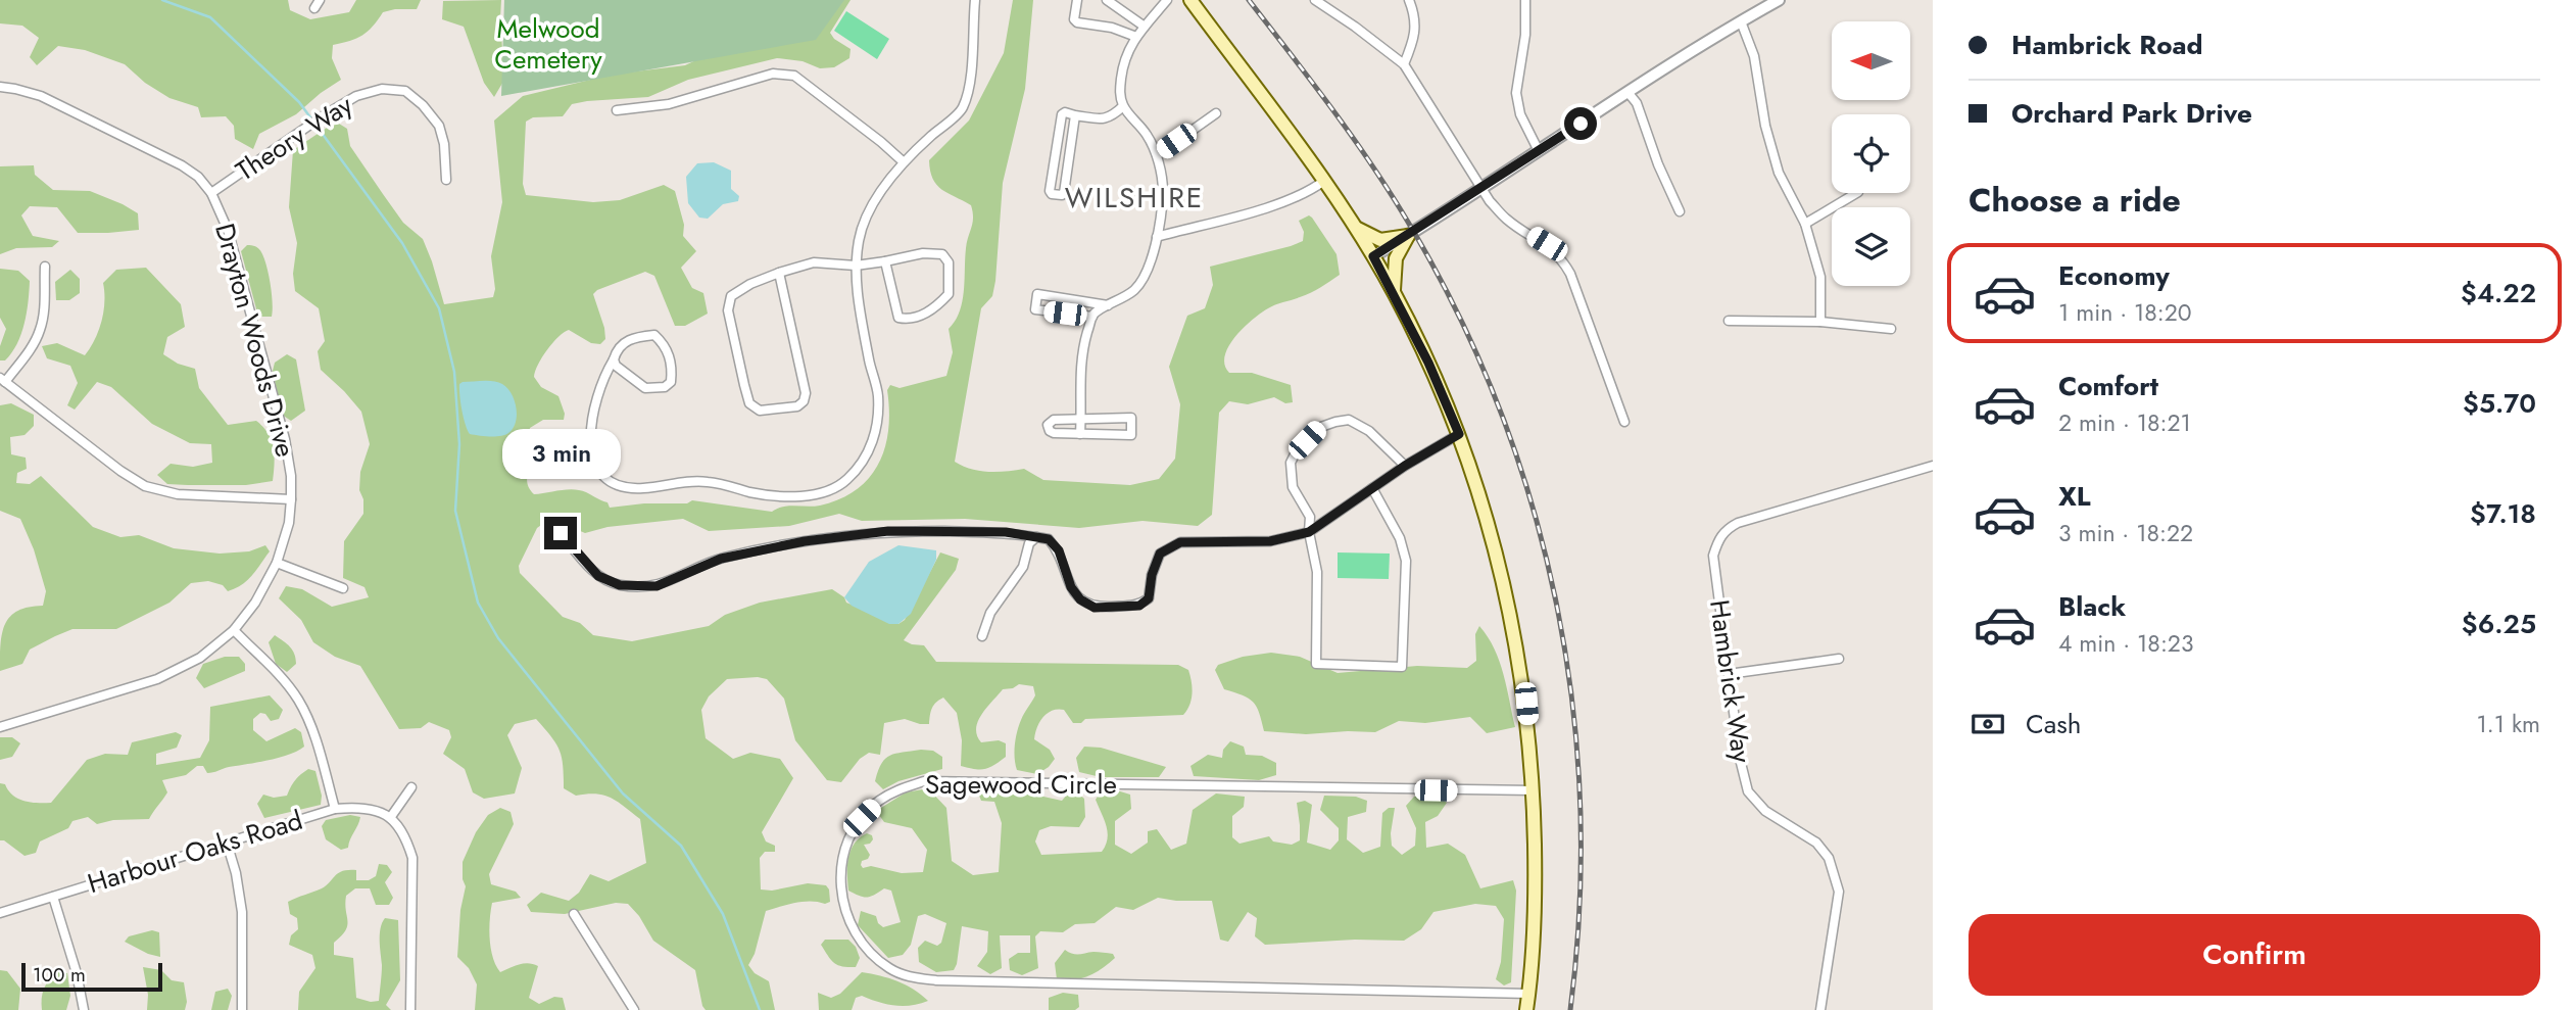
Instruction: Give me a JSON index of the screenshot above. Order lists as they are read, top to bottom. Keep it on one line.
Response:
{"streets":{"street":["Theory Way","Drayton Woods Drive","Hambrick Way","Sagewood Circle","Harbour Oaks Road"]},"crossings":[["Theory Way","Drayton Woods Drive"]],"districts":["WILSHIRE"],"parks":["Melwood Cemetery"],"scale_bar":"100 m","north":"left","page":{"banner":["Hambrick Road","Orchard Park Drive"],"heading":"Choose a ride","list":[{"name":"Economy","note":"1 min · 18:20","value":"$4.22"},{"name":"Comfort","note":"2 min · 18:21","value":"$5.70"},{"name":"XL","note":"3 min · 18:22","value":"$7.18"},{"name":"Black","note":"4 min · 18:23","value":"$6.25"}],"bubble":"3 min","pay":["Cash","1.1 km"],"buttons":"Confirm","scale":"100 m"}}
